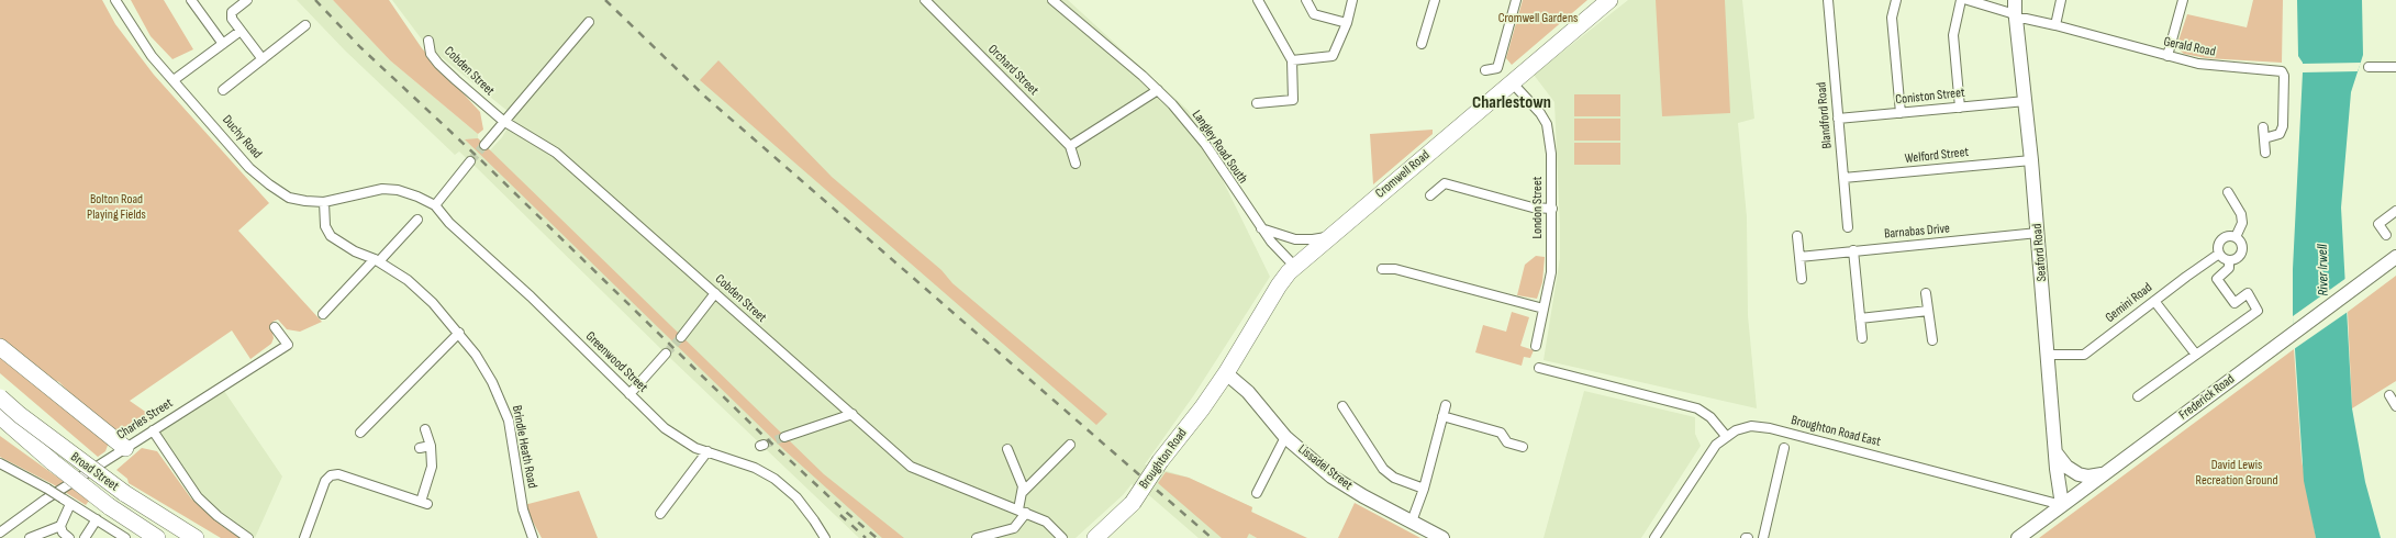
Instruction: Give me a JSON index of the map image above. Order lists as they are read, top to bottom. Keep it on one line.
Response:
{"streets":{"highway":["Cromwell Road","Broughton Road","Broad Street"],"street":["Gerald Road","Orchard Street","Cobden Street","Coniston Street","Blandford Road","Duchy Road","Langley Road South","Welford Street","London Street","Barnabas Drive","Seaford Road","Gemini Road","Greenwood Street","Frederick Road","Charles Street","Broughton Road East","Brindle Heath Road","Lissadel Street"]},"crossings":[["Gerald Road","Seaford Road"],["Coniston Street","Blandford Road"],["Coniston Street","Seaford Road"],["Blandford Road","Welford Street"],["Duchy Road","Greenwood Street"],["Duchy Road","Brindle Heath Road"],["Langley Road South","Cromwell Road"],["Welford Street","Seaford Road"],["Cromwell Road","London Street"],["Cromwell Road","Broughton Road"],["Cromwell Road","Lissadel Street"],["Barnabas Drive","Seaford Road"],["Seaford Road","Gemini Road"],["Seaford Road","Frederick Road"],["Seaford Road","Broughton Road East"],["Frederick Road","Broughton Road East"],["Broughton Road","Lissadel Street"]],"districts":["Charlestown"],"water":["River Irwell"],"parks":["Cromwell Gardens","Bolton Road Playing Fields","David Lewis Recreation Ground"]}
